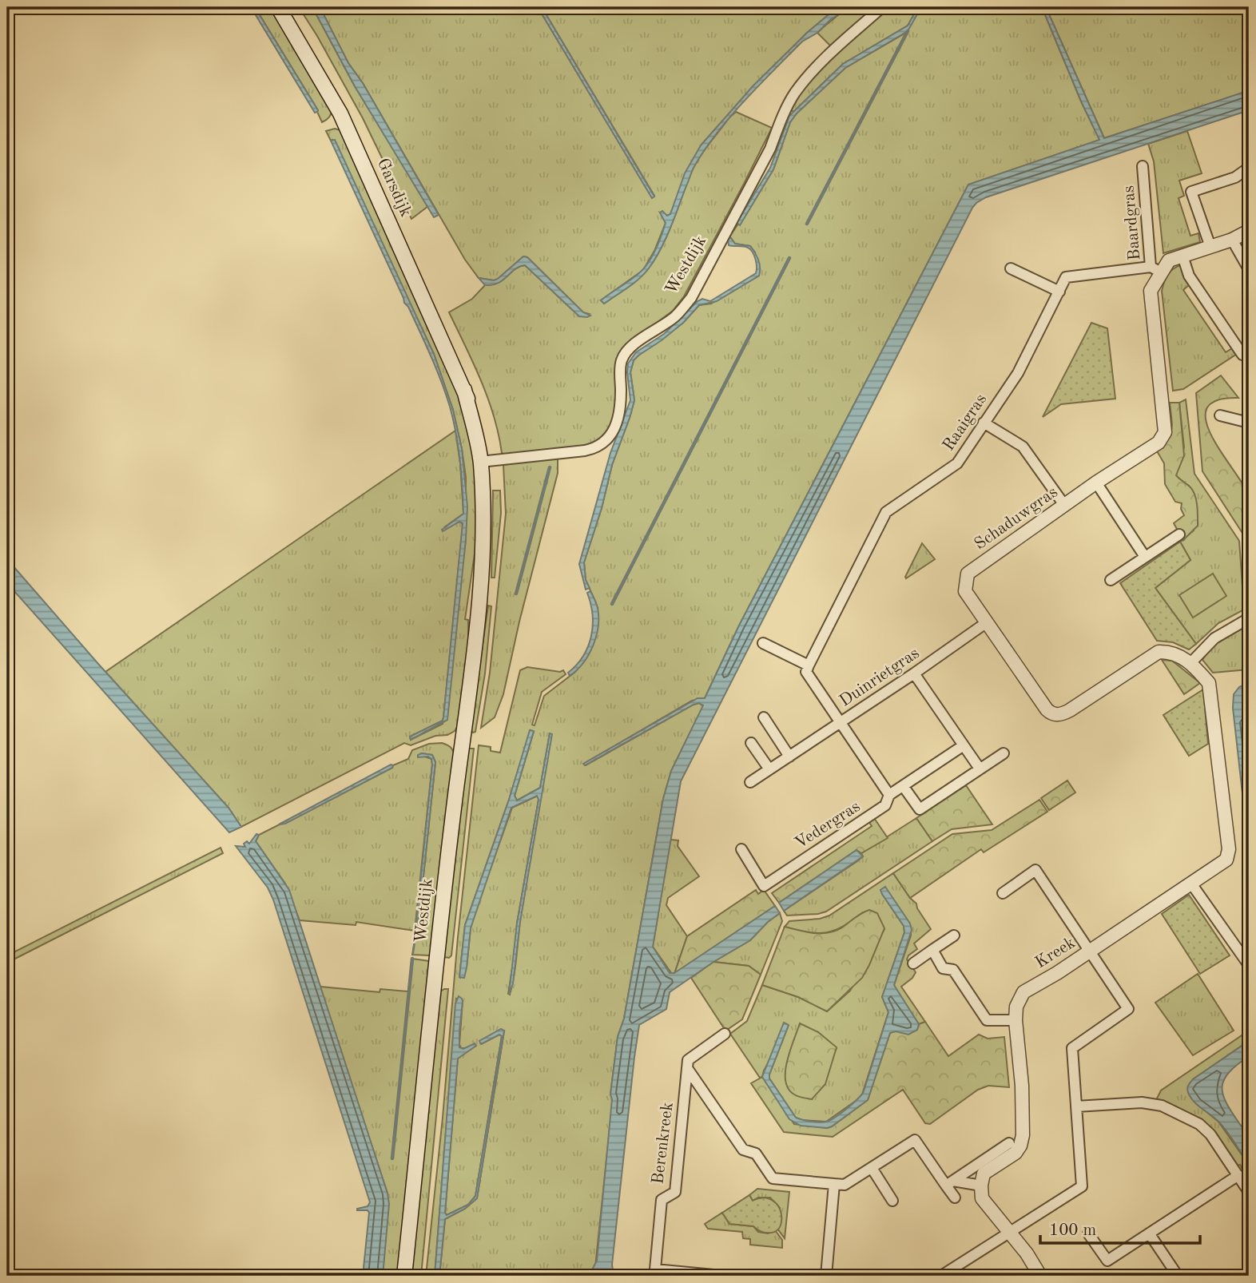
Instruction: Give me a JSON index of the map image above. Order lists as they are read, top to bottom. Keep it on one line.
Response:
{"streets":{"main road":["Garsdijk","Westdijk"],"street":["Baardgras","Raaigras","Schaduwgras","Duinrietgras","Vedergras","Kreek","Berenkreek"]},"crossings":[["Garsdijk","Westdijk"],["Baardgras","Raaigras"],["Baardgras","Schaduwgras"],["Raaigras","Schaduwgras"],["Schaduwgras","Duinrietgras"],["Schaduwgras","Kreek"]],"scale_bar":"100 m"}
